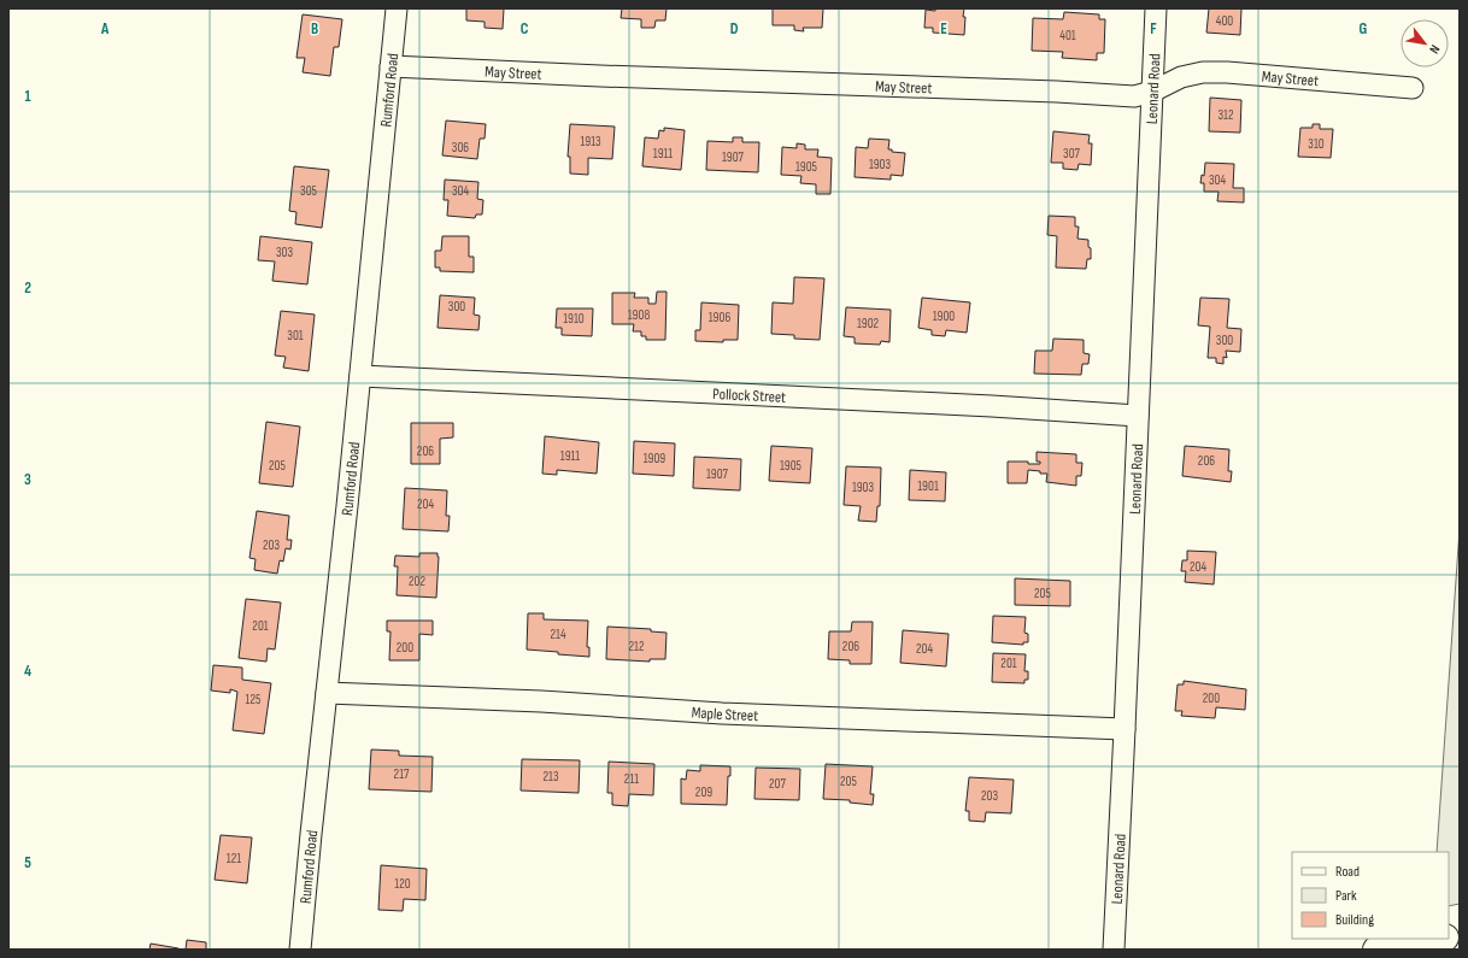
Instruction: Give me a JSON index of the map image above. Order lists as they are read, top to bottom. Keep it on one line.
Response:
{"streets":{"street":["May Street","Leonard Road","Rumford Road","Pollock Street","Maple Street"]},"crossings":[["May Street","Leonard Road"],["May Street","Rumford Road"],["Leonard Road","Pollock Street"],["Leonard Road","Maple Street"],["Rumford Road","Pollock Street"],["Rumford Road","Maple Street"]],"house_numbers":["400","401","312","1913","310","306","1911","307","1907","1903","1905","304","305","304","303","300","1908","1900","1906","1910","1902","301","300","206","1911","1909","206","205","1905","1907","1901","1903","204","203","204","202","205","201","214","212","206","200","204","201","200","125","217","213","211","205","207","209","203","121","120"],"legend":["Road","Park","Building"],"north":"bottom right","grid":{"columns":["A","B","C","D","E","F","G"],"rows":["1","2","3","4","5"]}}
